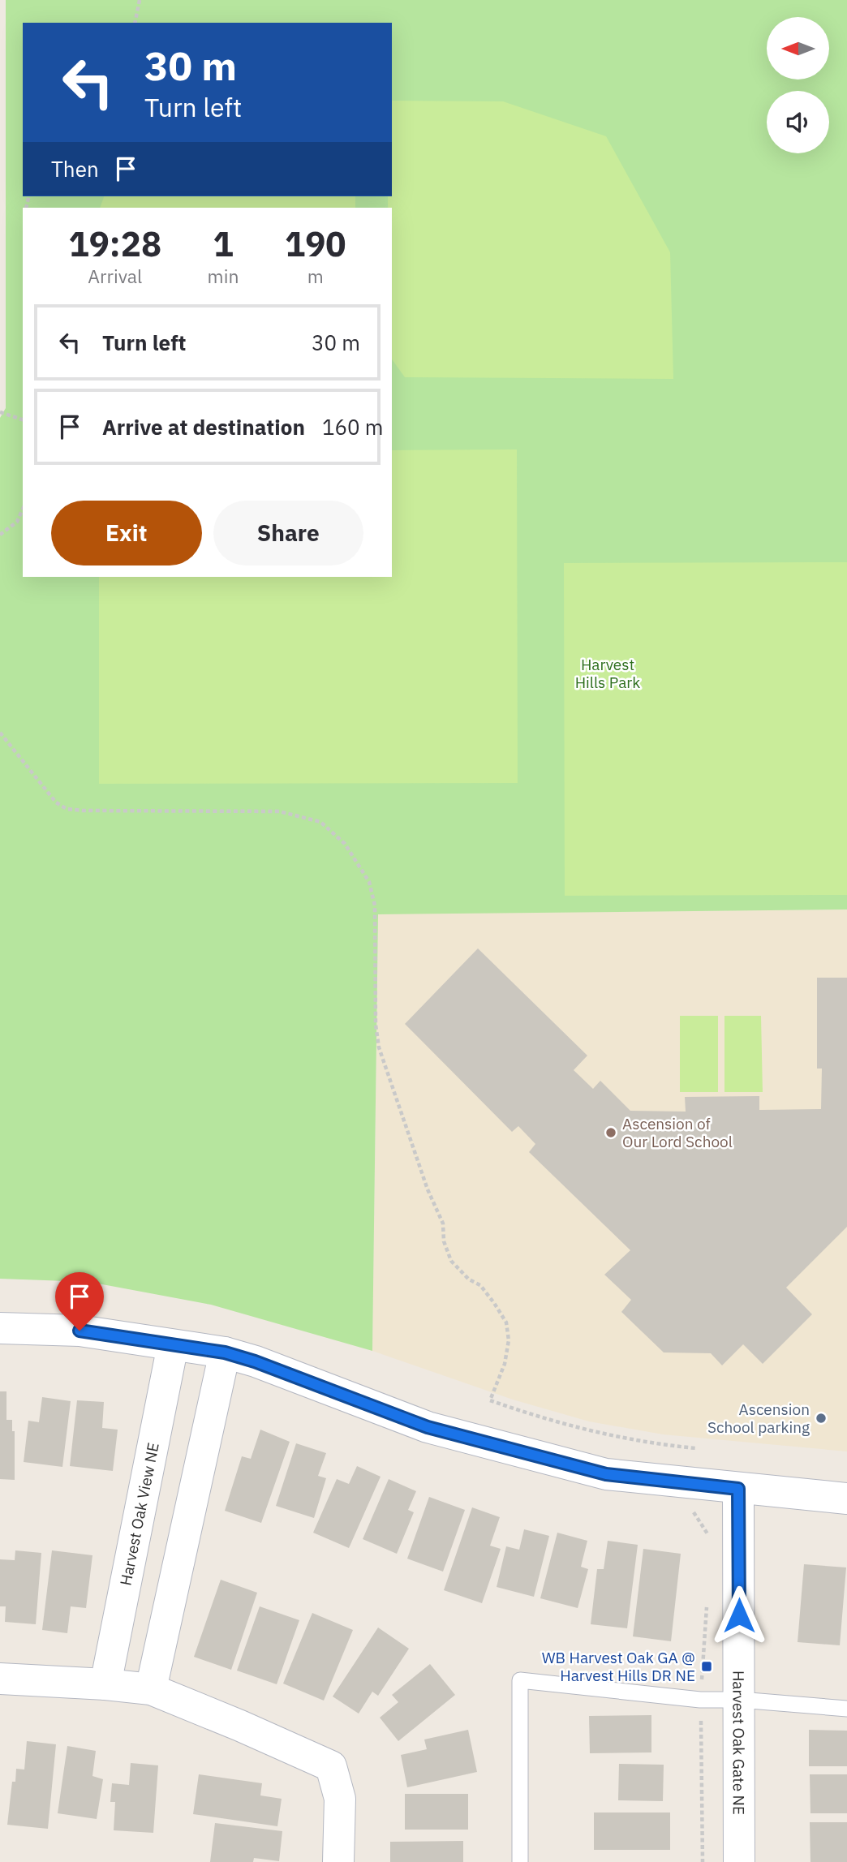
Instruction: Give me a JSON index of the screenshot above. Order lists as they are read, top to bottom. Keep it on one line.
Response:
{"streets":{"street":["Harvest Oak View NE","Harvest Oak Gate NE"]},"parks":["Harvest Hills Park"],"places":{"other":["Ascension of Our Lord School","Ascension School parking"],"transit":["WB Harvest Oak GA @ Harvest Hills DR NE"]},"north":"left","page":{"turn":["30 m","Turn left"],"then":"Then","eta":["19:28","Arrival","1","min","190","m"],"list":[{"name":"Turn left","value":"30 m"},{"name":"Arrive at destination","value":"160 m"}],"buttons":["Exit","Share"]}}
